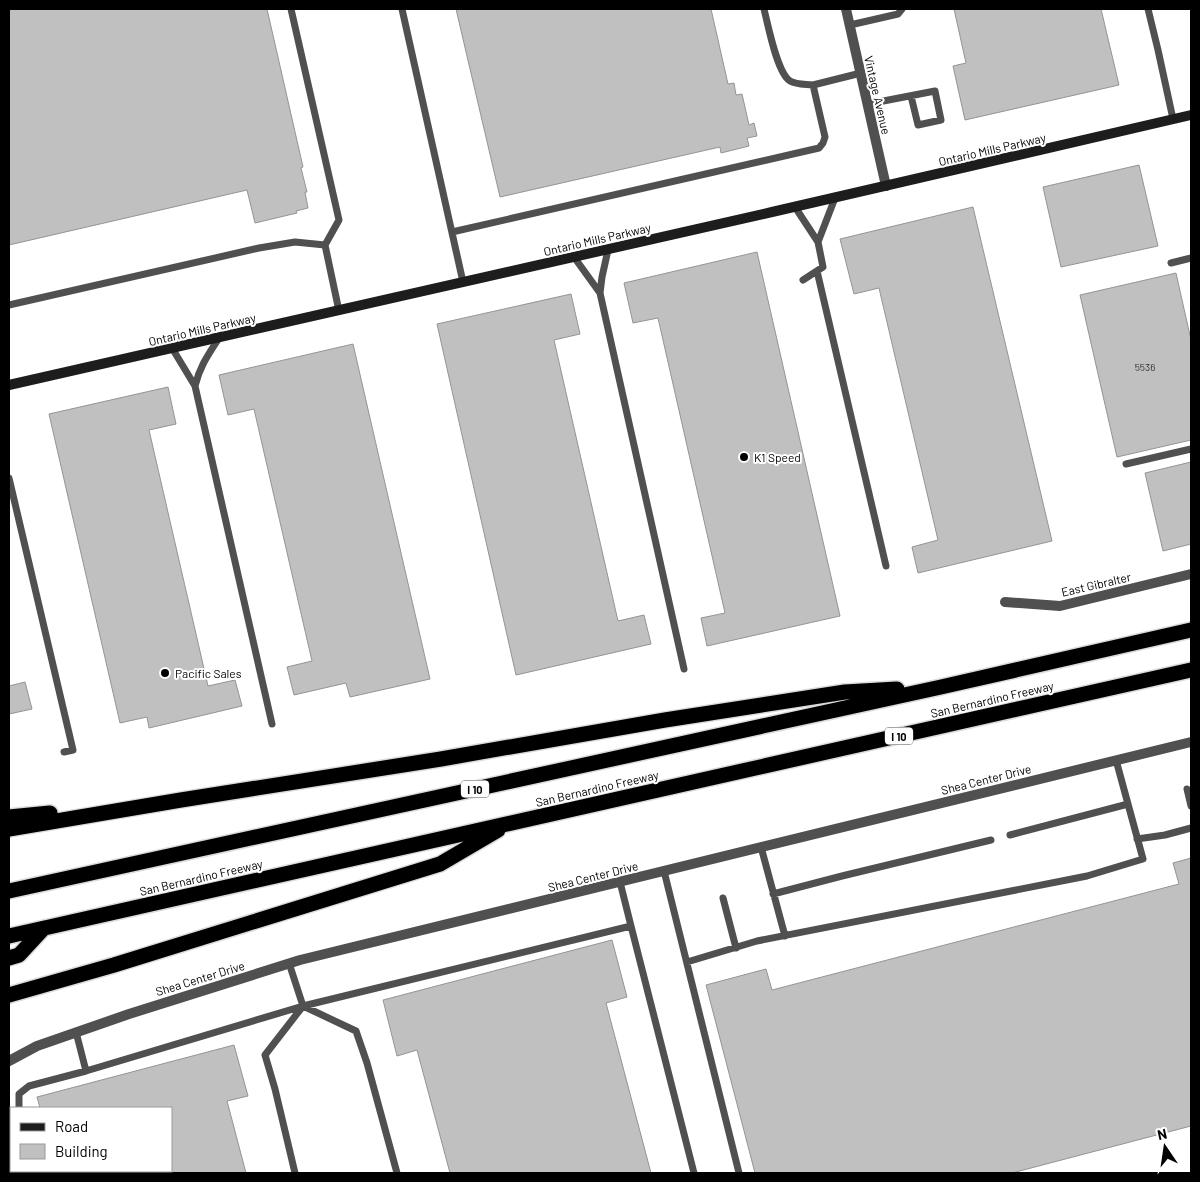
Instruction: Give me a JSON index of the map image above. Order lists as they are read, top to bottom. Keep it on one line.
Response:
{"streets":{"highway":["San Bernardino Freeway","I 10"],"main road":["Ontario Mills Parkway"],"street":["Vintage Avenue","East Gibralter","Shea Center Drive"]},"crossings":[["Vintage Avenue","Ontario Mills Parkway"]],"places":["K1 Speed","Pacific Sales"],"house_numbers":["5536"],"legend":["Road","Building"],"north":"top"}
